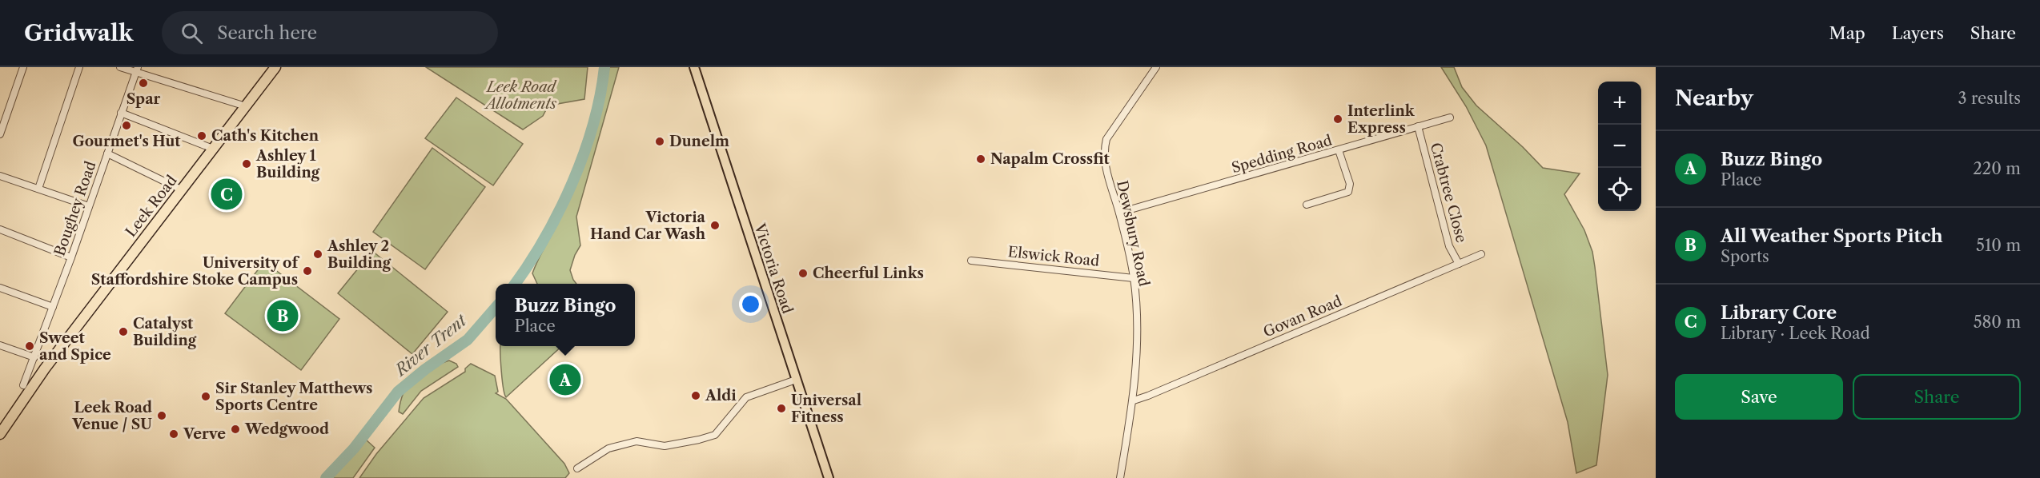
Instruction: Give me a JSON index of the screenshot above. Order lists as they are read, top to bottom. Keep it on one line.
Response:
{"streets":{"highway":["Leek Road"],"main road":["Victoria Road"],"street":["Spedding Road","Crabtree Close","Boughey Road","Dewsbury Road","Elswick Road","Govan Road"]},"crossings":[["Spedding Road","Crabtree Close"],["Spedding Road","Dewsbury Road"],["Crabtree Close","Govan Road"],["Dewsbury Road","Elswick Road"],["Dewsbury Road","Govan Road"]],"water":["River Trent"],"parks":["Leek Road Allotments"],"places":["Spar","Interlink Express","Gourmet's Hut","Cath's Kitchen","Dunelm","Napalm Crossfit","Ashley 1 Building","Victoria Hand Car Wash","Ashley 2 Building","University of Staffordshire Stoke Campus","Cheerful Links","Catalyst Building","Sweet and Spice","Aldi","Sir Stanley Matthews Sports Centre","Universal Fitness","Leek Road Venue / SU","Wedgwood","Verve"],"page":{"header":"Gridwalk","search":"Search here","nav":["Map","Layers","Share"],"heading":["Nearby","3 results"],"map_buttons":["+","−"],"list":[{"mark":"A","name":"Buzz Bingo","note":"Place","value":"220 m"},{"mark":"B","name":"All Weather Sports Pitch","note":"Sports","value":"510 m"},{"mark":"C","name":"Library Core","note":"Library · Leek Road","value":"580 m"}],"pins":["C","B","A"],"popup":["Buzz Bingo","Place"],"buttons":["Save","Share"]}}
